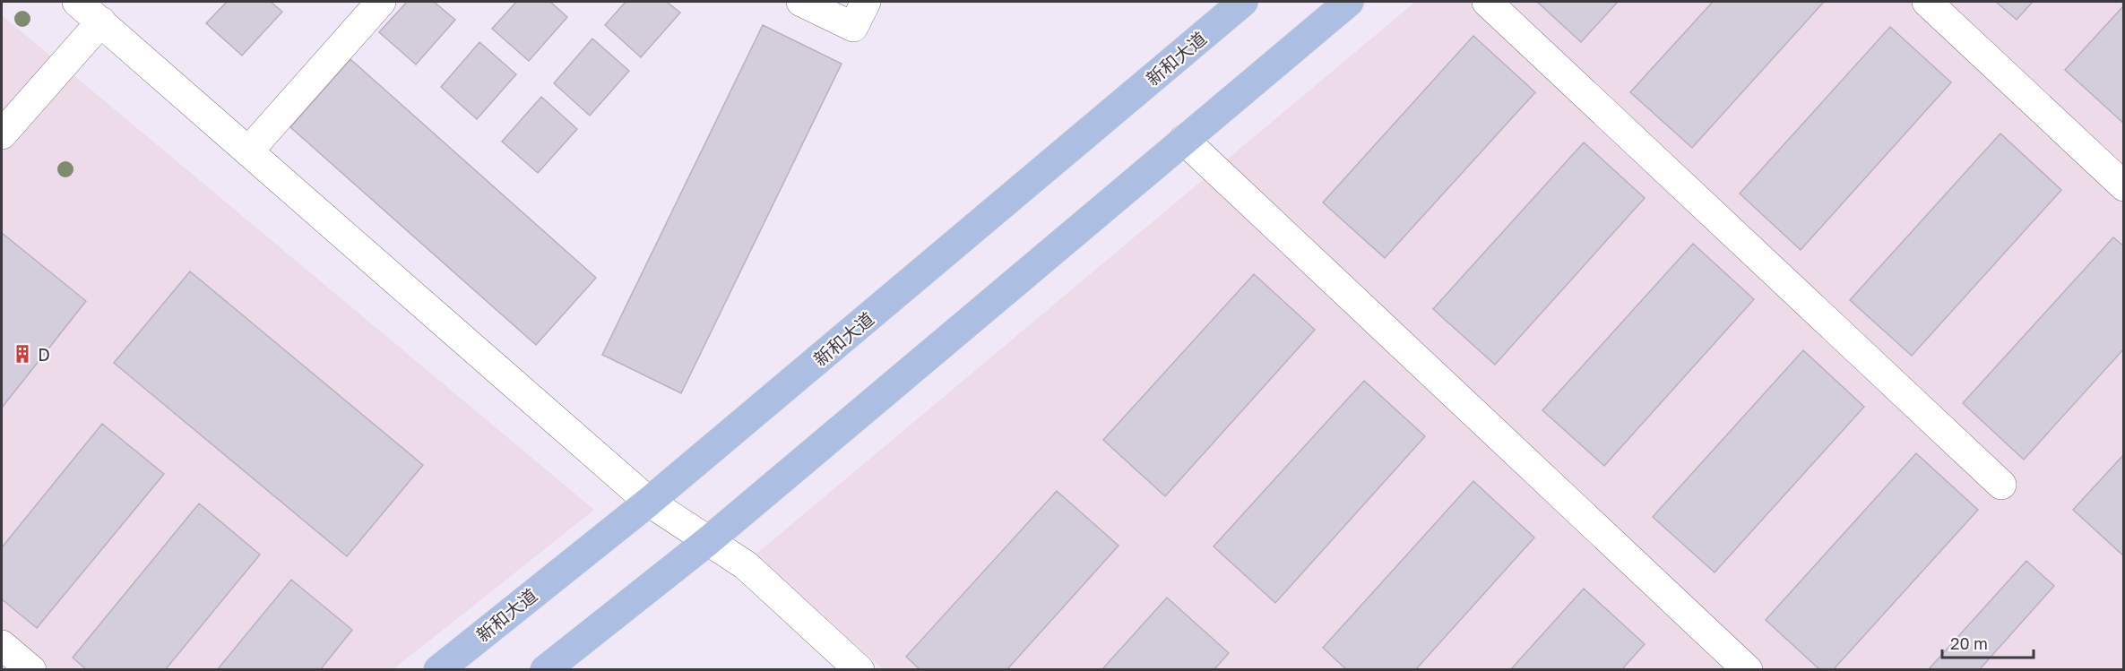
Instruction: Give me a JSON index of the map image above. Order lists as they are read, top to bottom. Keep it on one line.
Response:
{"streets":{"main road":["新和大道"]},"places":{"building":["D"]},"scale_bar":"20 m"}
